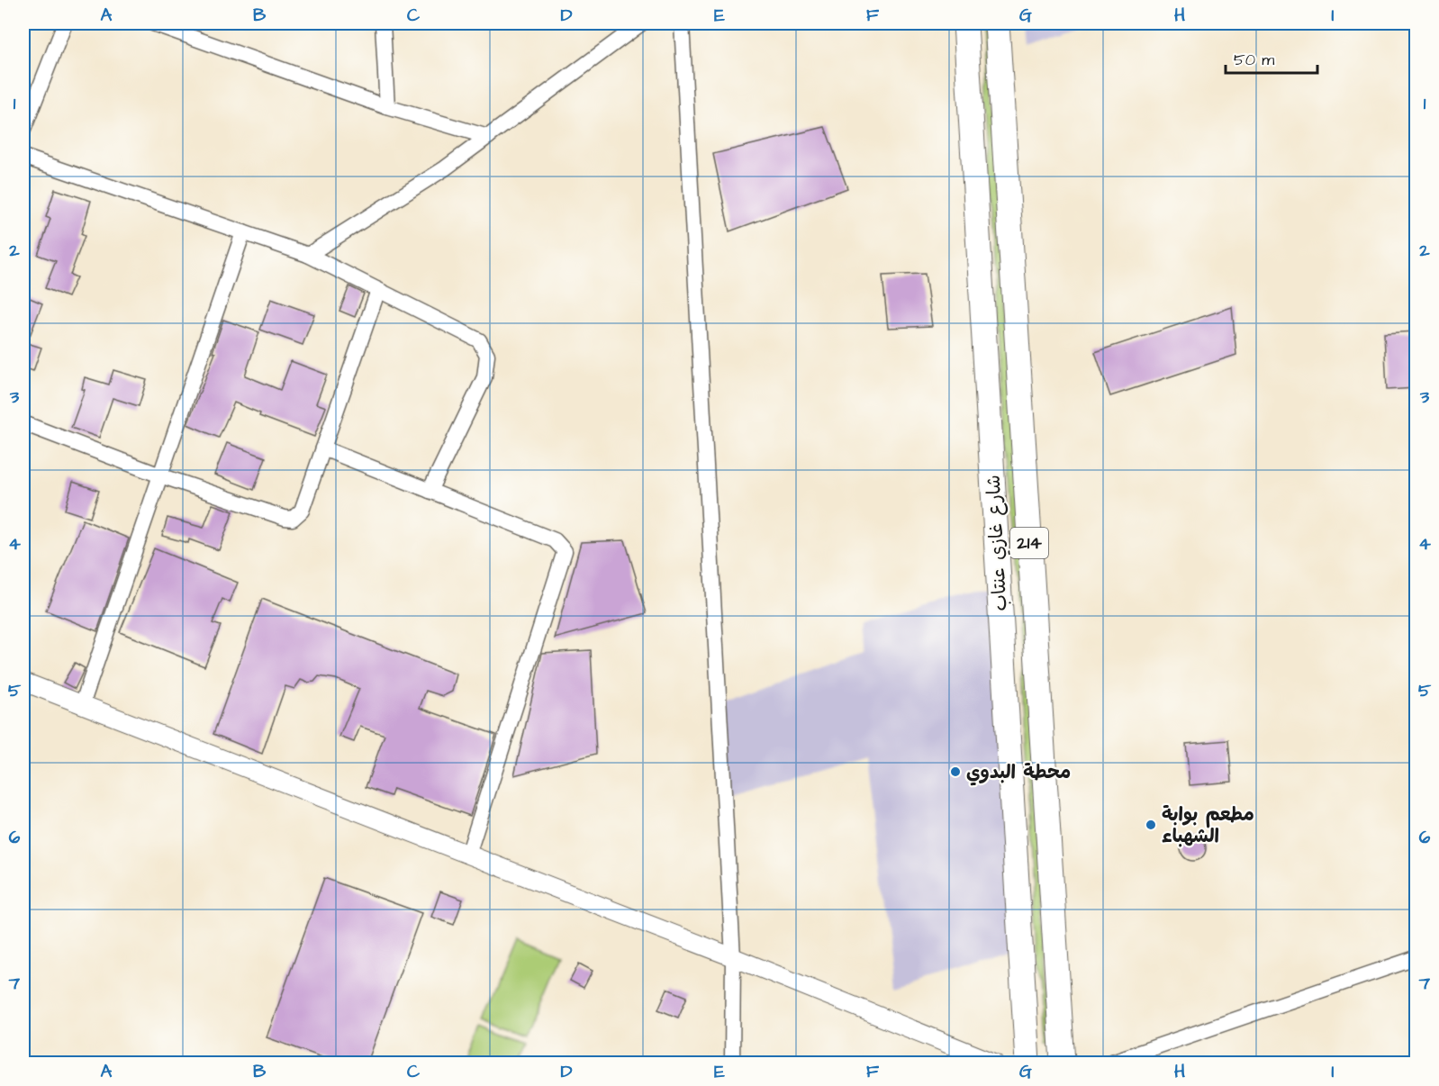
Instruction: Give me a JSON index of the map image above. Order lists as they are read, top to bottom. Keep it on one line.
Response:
{"streets":{"highway":["شارع غازي عنتاب","214"]},"places":["محطة البدوي","مطعم بوابة الشهباء"],"scale_bar":"50 m","grid":{"columns":["A","B","C","D","E","F","G","H","I"],"rows":["1","2","3","4","5","6","7"]}}
